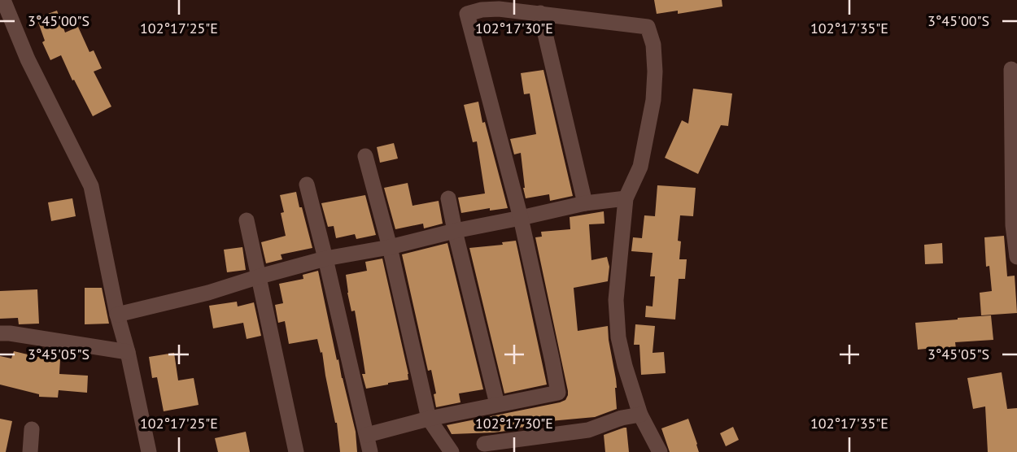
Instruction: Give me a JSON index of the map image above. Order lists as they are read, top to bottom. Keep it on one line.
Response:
{"coordinates":["3°45'00\"S","102°17'25\"E","102°17'30\"E","102°17'35\"E","3°45'05\"S"]}
